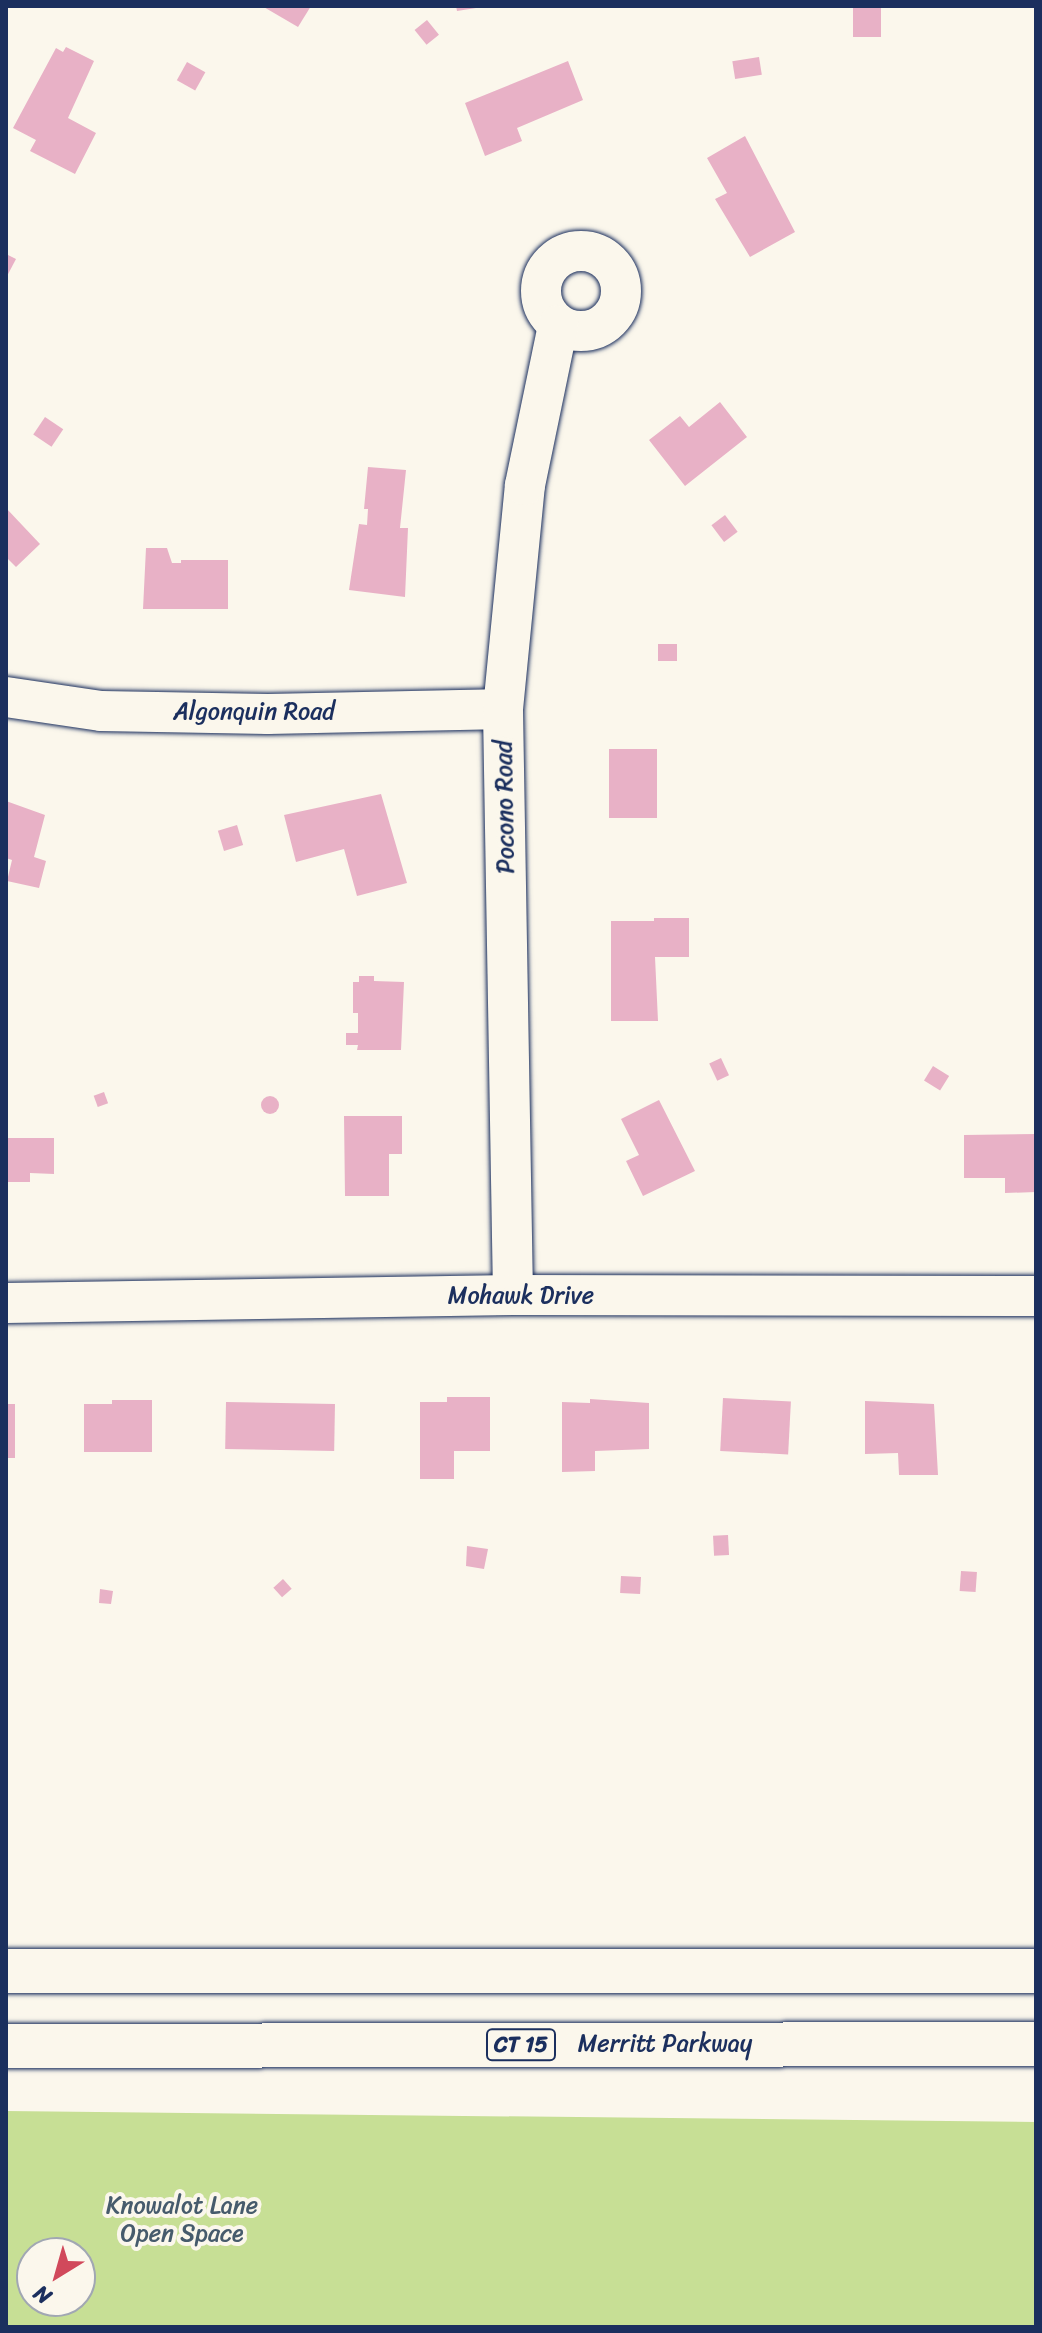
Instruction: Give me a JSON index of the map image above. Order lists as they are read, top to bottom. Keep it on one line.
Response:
{"streets":{"highway":["Merritt Parkway","CT 15"],"street":["Algonquin Road","Pocono Road","Mohawk Drive"]},"crossings":[["Algonquin Road","Pocono Road"],["Pocono Road","Mohawk Drive"]],"parks":["Knowalot Lane Open Space"],"north":"bottom left"}
